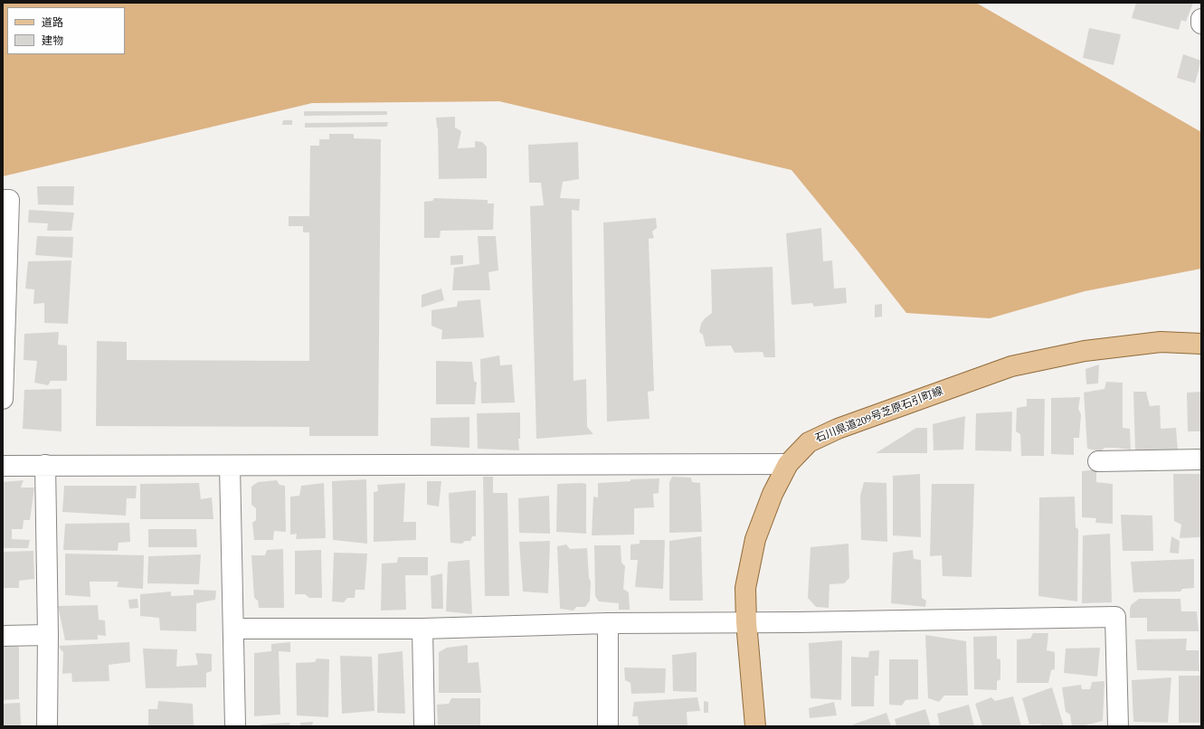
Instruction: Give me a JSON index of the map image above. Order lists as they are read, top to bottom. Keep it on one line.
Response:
{"streets":{"main road":["石川県道209号芝原石引町線"]},"legend":["道路","建物"]}
